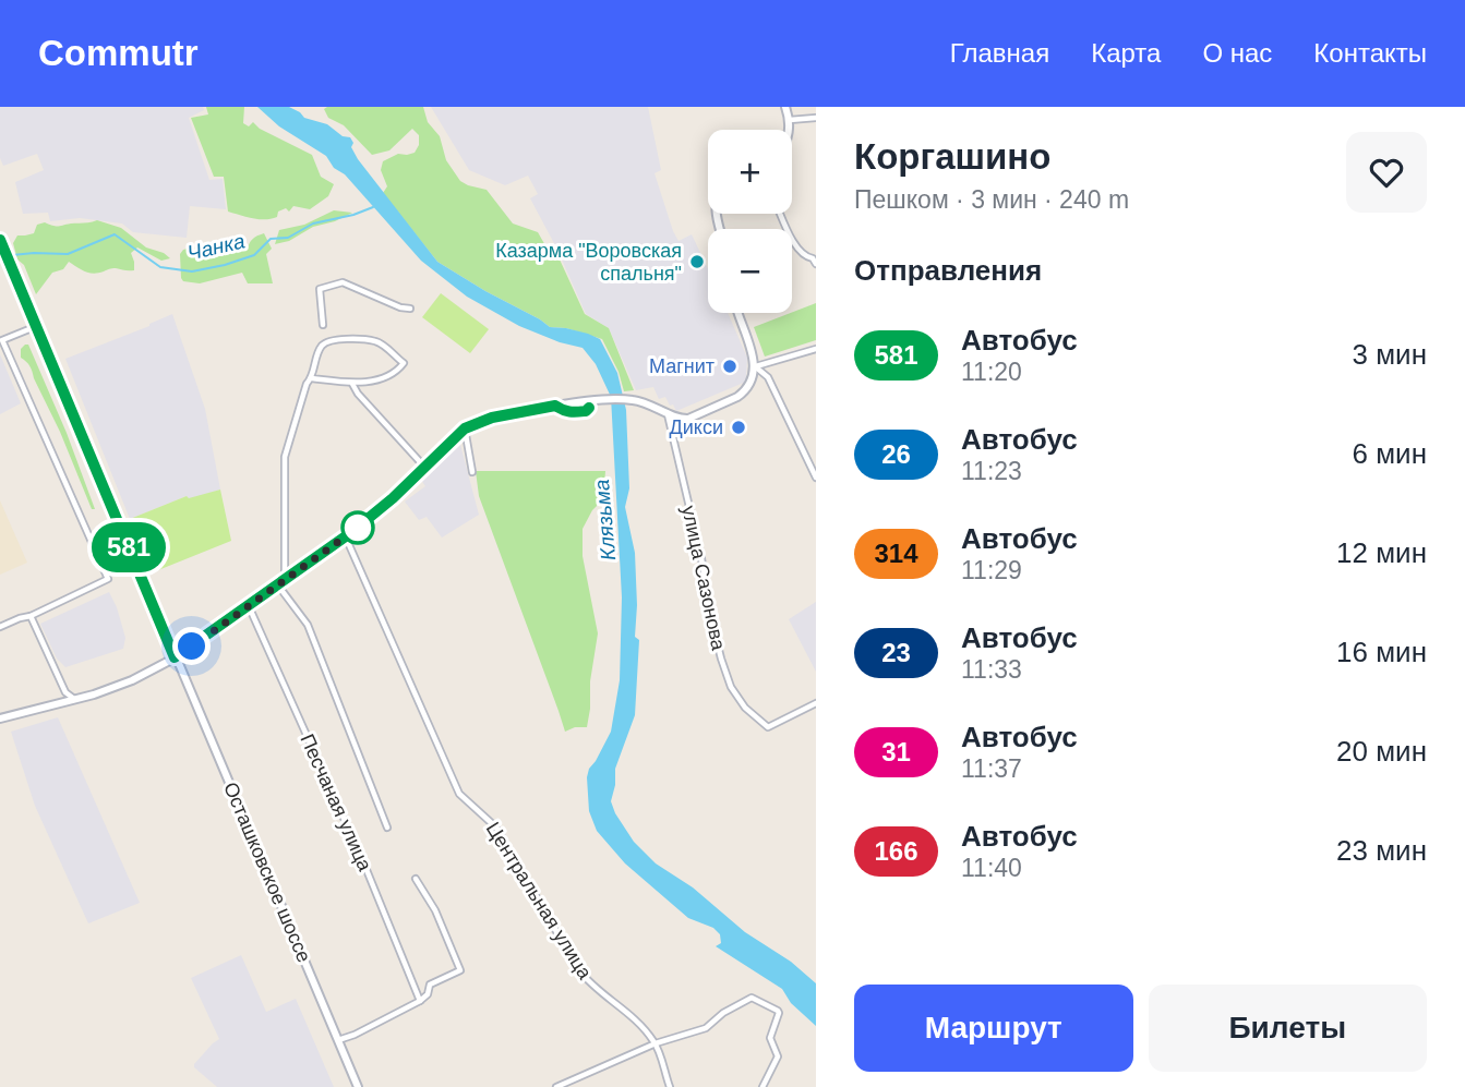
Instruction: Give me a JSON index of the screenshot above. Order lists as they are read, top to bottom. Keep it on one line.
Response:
{"streets":{"main road":["Осташковское шоссе"],"street":["улица Сазонова","Песчаная улица","Центральная улица"]},"water":["Чанка","Клязьма"],"places":["Казарма \"Воровская спальня\"","Магнит","Дикси"],"lines":["bus line 581"],"page":{"header":"Commutr","nav":["Главная","Карта","О нас","Контакты"],"on_map":"581","heading":[["Коргашино","Пешком · 3 мин · 240 m"],"Отправления"],"map_buttons":["+","−"],"list":[{"mark":"581","name":"Автобус","note":"11:20","value":"3 мин"},{"mark":"26","name":"Автобус","note":"11:23","value":"6 мин"},{"mark":"314","name":"Автобус","note":"11:29","value":"12 мин"},{"mark":"23","name":"Автобус","note":"11:33","value":"16 мин"},{"mark":"31","name":"Автобус","note":"11:37","value":"20 мин"},{"mark":"166","name":"Автобус","note":"11:40","value":"23 мин"}],"buttons":["Маршрут","Билеты"]}}
